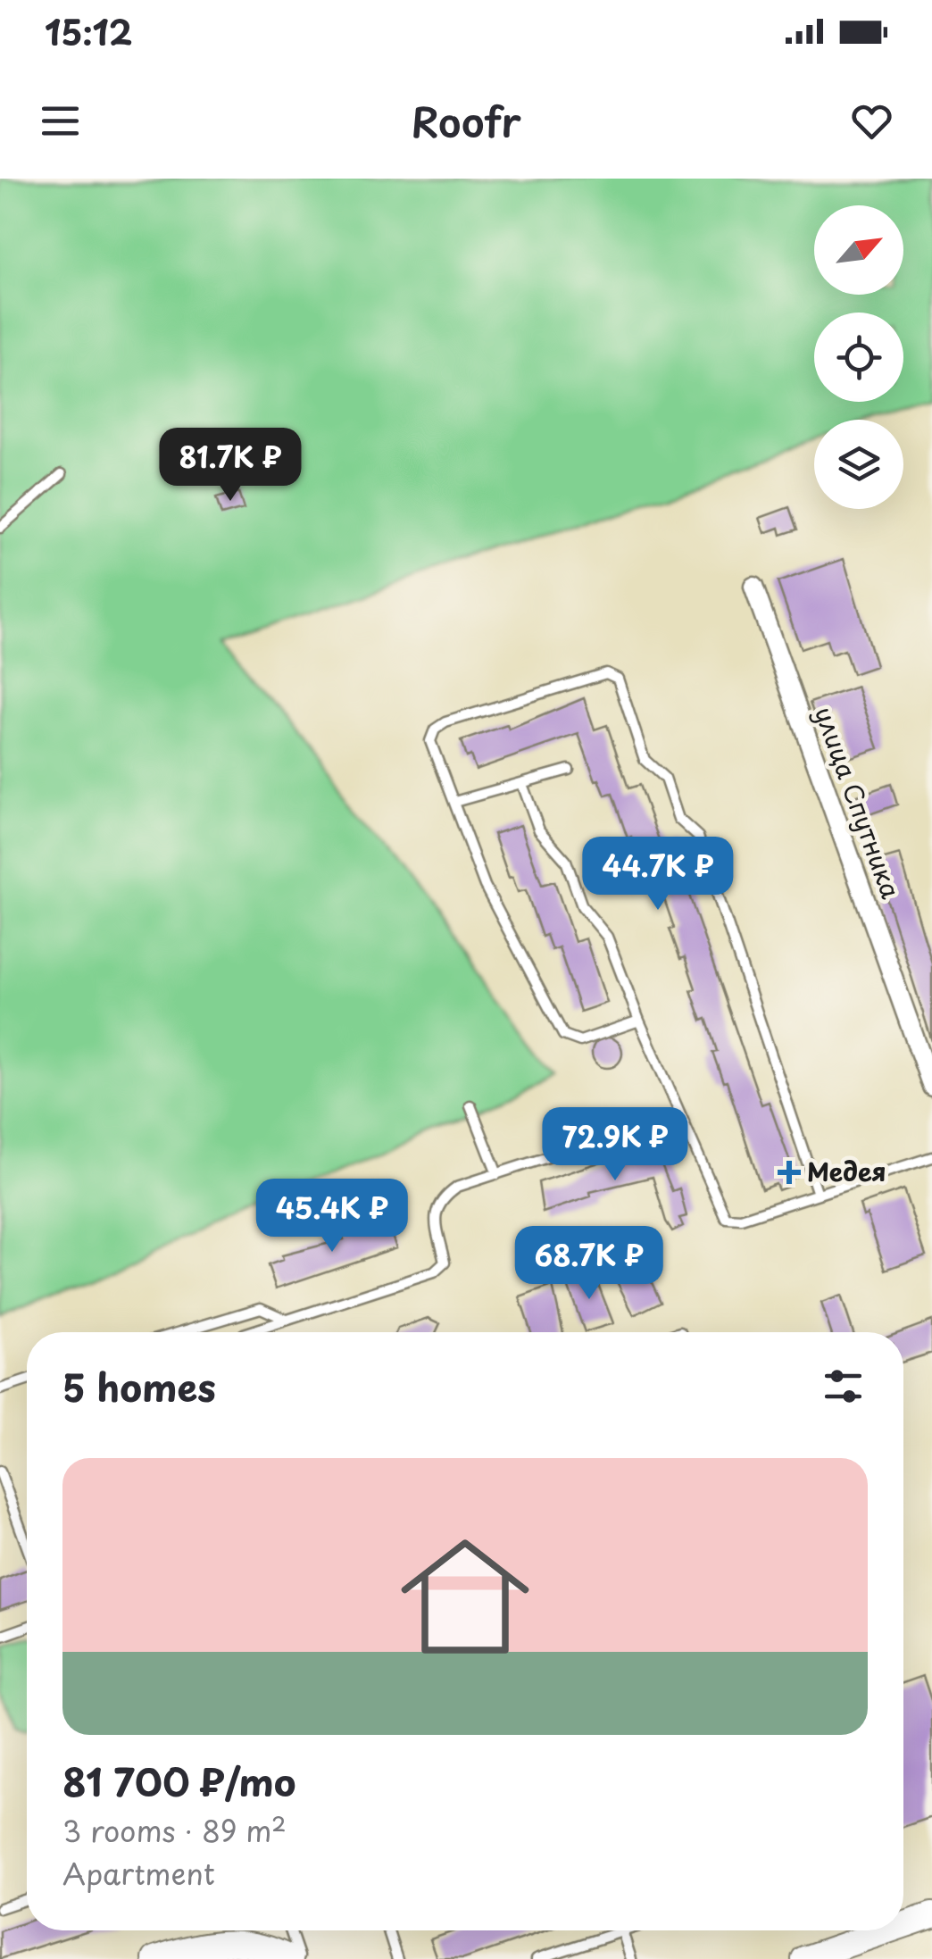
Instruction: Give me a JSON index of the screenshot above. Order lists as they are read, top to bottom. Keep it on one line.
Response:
{"streets":{"street":["улица Спутника"]},"places":{"health":["Медея"]},"north":"top right","page":{"status":"15:12","header":"Roofr","price":["81.7K ₽","44.7K ₽","72.9K ₽","45.4K ₽","68.7K ₽"],"heading":"5 homes","list":[{"name":"81 700 ₽/mo","note":"3 rooms · 89 m² · Apartment"}]}}
